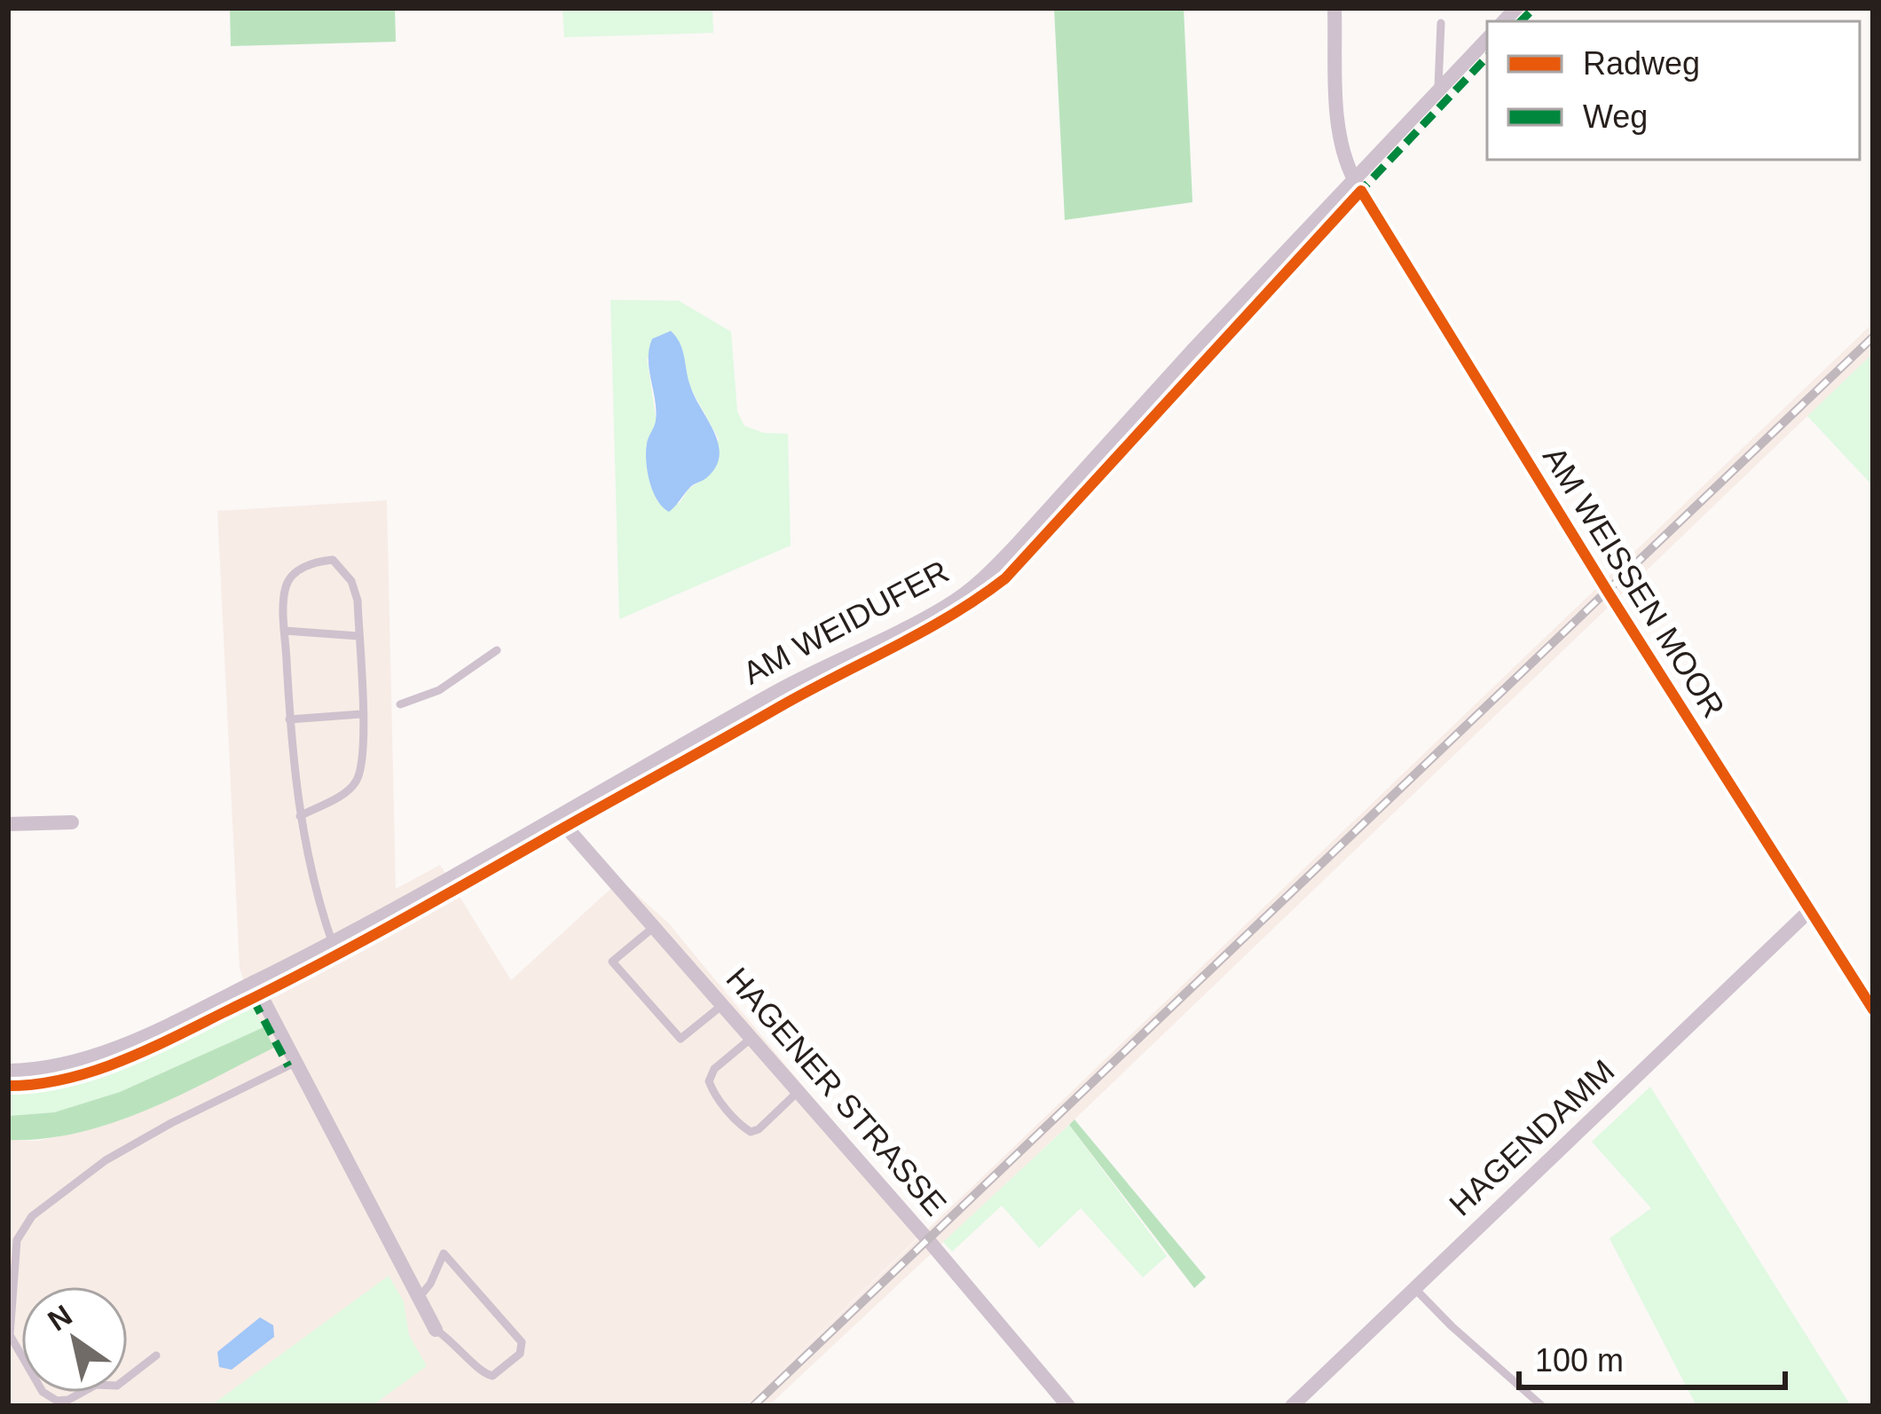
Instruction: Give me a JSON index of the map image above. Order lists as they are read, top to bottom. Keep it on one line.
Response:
{"streets":{"street":["AM WEISSEN MOOR","AM WEIDUFER","HAGENER STRASSE","HAGENDAMM"]},"crossings":[["AM WEISSEN MOOR","AM WEIDUFER"],["AM WEISSEN MOOR","HAGENDAMM"],["AM WEIDUFER","HAGENER STRASSE"]],"legend":["Radweg","Weg"],"scale_bar":"100 m","north":"top left"}
